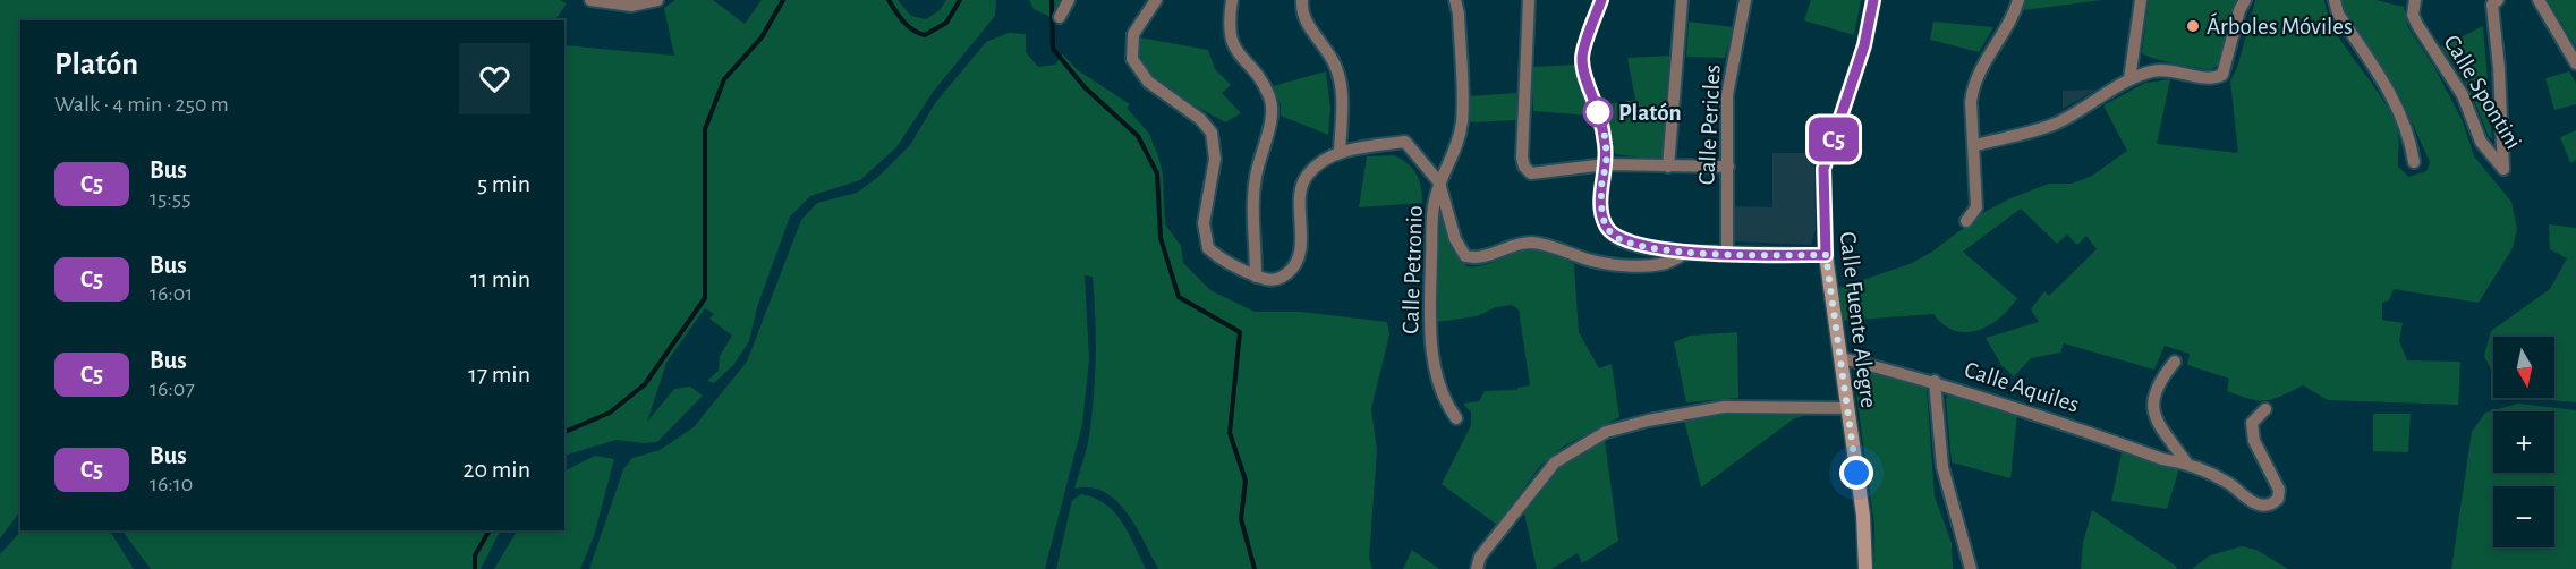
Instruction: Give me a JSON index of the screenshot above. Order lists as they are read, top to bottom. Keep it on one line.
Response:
{"streets":{"street":["Calle Spontini","Calle Pericles","Calle Petronio","Calle Fuente Alegre","Calle Aquiles"]},"crossings":[["Calle Fuente Alegre","Calle Aquiles"]],"places":["Árboles Móviles","Platón"],"lines":["bus line C5"],"north":"bottom","page":{"on_map":"C5","heading":["Platón","Walk · 4 min · 250 m"],"list":[{"mark":"C5","name":"Bus","note":"15:55","value":"5 min"},{"mark":"C5","name":"Bus","note":"16:01","value":"11 min"},{"mark":"C5","name":"Bus","note":"16:07","value":"17 min"},{"mark":"C5","name":"Bus","note":"16:10","value":"20 min"}],"map_buttons":["+","−"]}}
